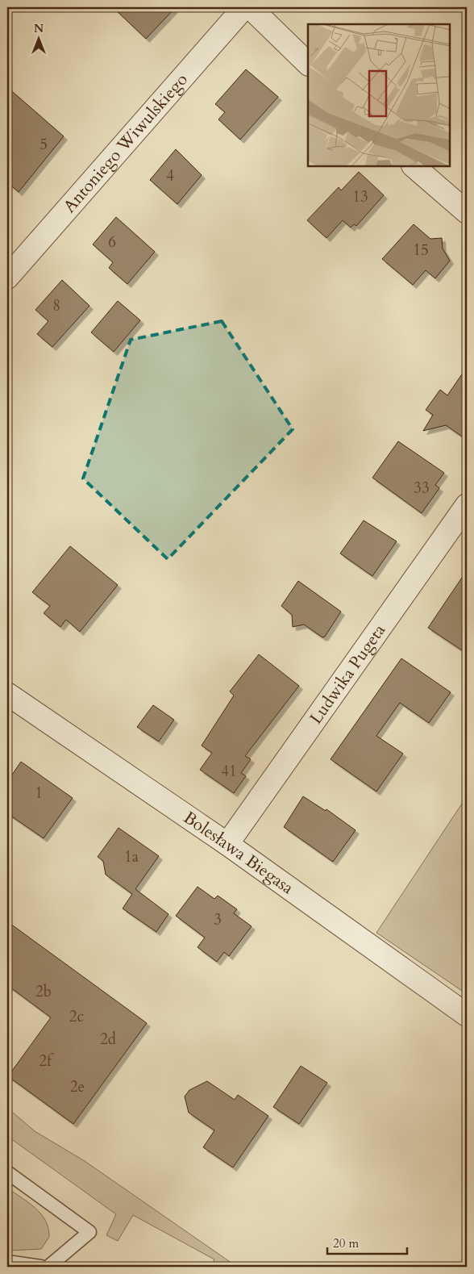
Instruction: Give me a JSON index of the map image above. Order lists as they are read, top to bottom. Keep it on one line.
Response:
{"streets":{"street":["Antoniego Wiwulskiego","Ludwika Pugeta","Bolesława Biegasa"]},"crossings":[["Ludwika Pugeta","Bolesława Biegasa"]],"house_numbers":["5","4","13","6","15","8","33","41","1","1a","3","2b","2c","2d","2f","2e"],"scale_bar":"20 m","north":"top"}
